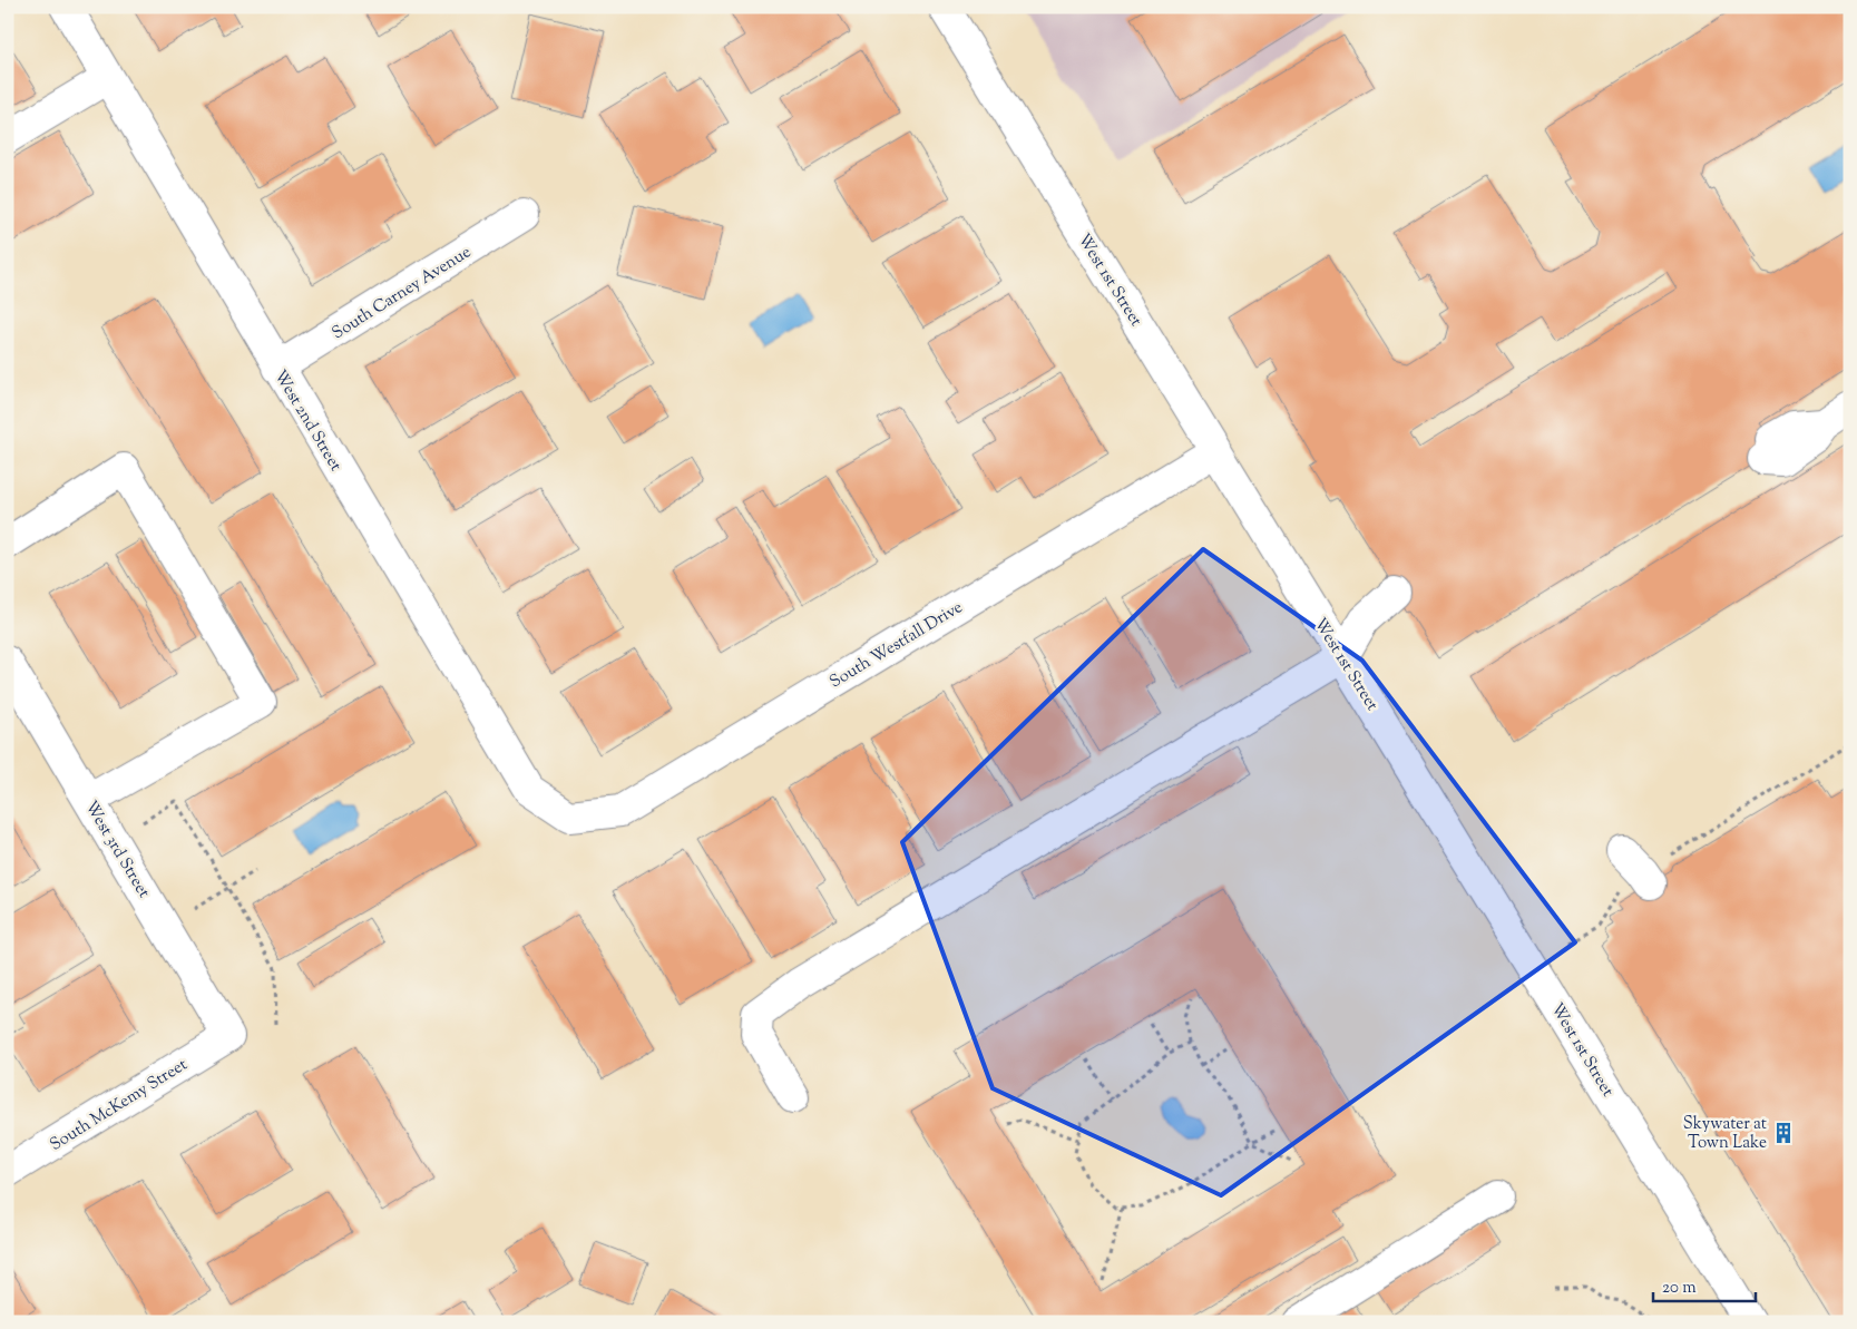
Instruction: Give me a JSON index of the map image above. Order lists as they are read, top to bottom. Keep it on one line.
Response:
{"streets":{"street":["West 1st Street","South Carney Avenue","West 2nd Street","South Westfall Drive","West 3rd Street","South McKemy Street"]},"crossings":[["West 1st Street","South Westfall Drive"],["South Carney Avenue","West 2nd Street"],["West 2nd Street","South Westfall Drive"],["West 3rd Street","South McKemy Street"]],"places":{"building":["Skywater at Town Lake"]},"scale_bar":"20 m"}
